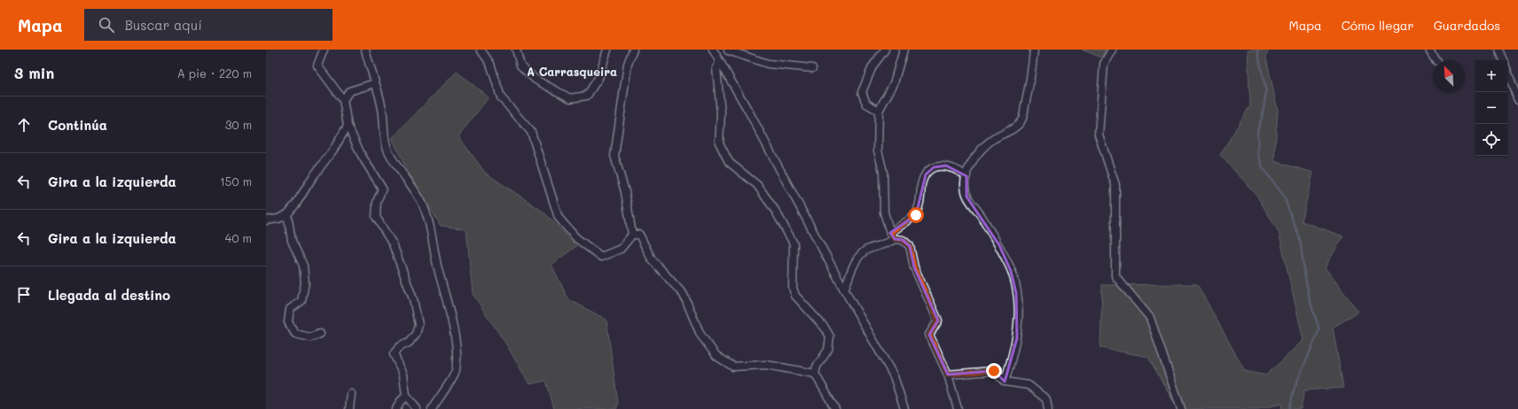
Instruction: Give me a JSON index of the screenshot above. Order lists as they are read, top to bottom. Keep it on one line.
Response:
{"districts":["A Carrasqueira"],"north":"top left","page":{"header":"Mapa","search":"Buscar aquí","nav":["Mapa","Cómo llegar","Guardados"],"heading":["3 min","A pie · 220 m"],"map_buttons":["+","−"],"list":[["Continúa","30 m"],["Gira a la izquierda","150 m"],["Gira a la izquierda","40 m"],"Llegada al destino"]}}
